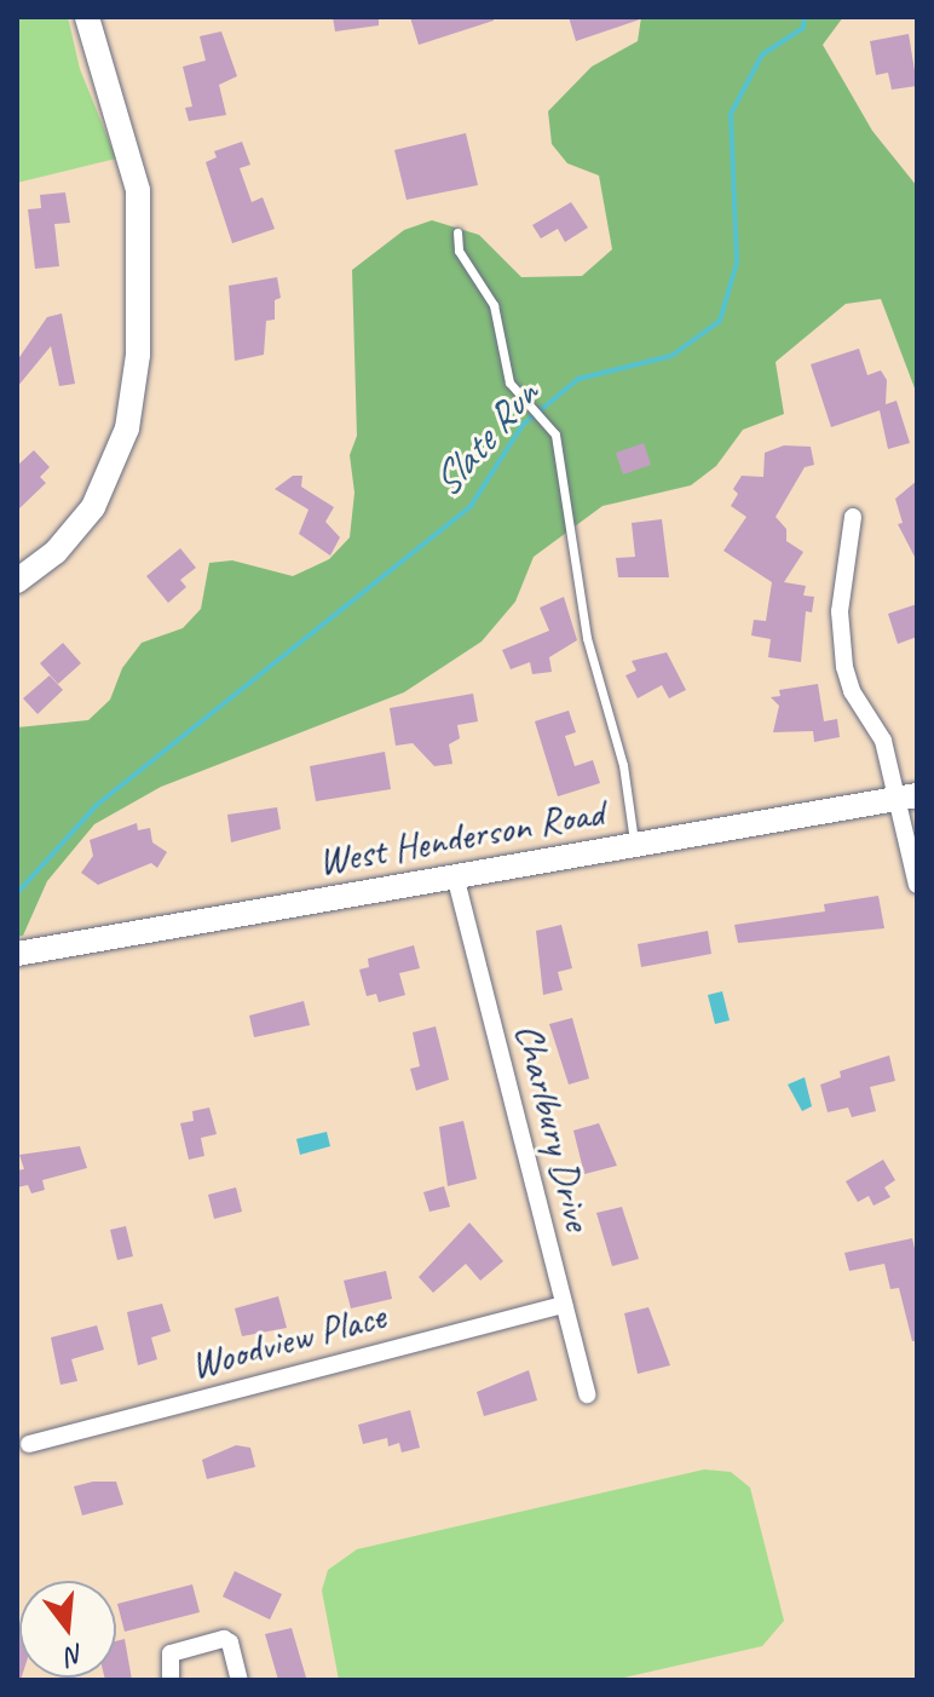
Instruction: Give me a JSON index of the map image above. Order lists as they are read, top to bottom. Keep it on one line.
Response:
{"streets":{"main road":["West Henderson Road"],"street":["Charlbury Drive","Woodview Place"]},"crossings":[["West Henderson Road","Charlbury Drive"],["Charlbury Drive","Woodview Place"]],"water":["Slate Run"],"north":"bottom"}
